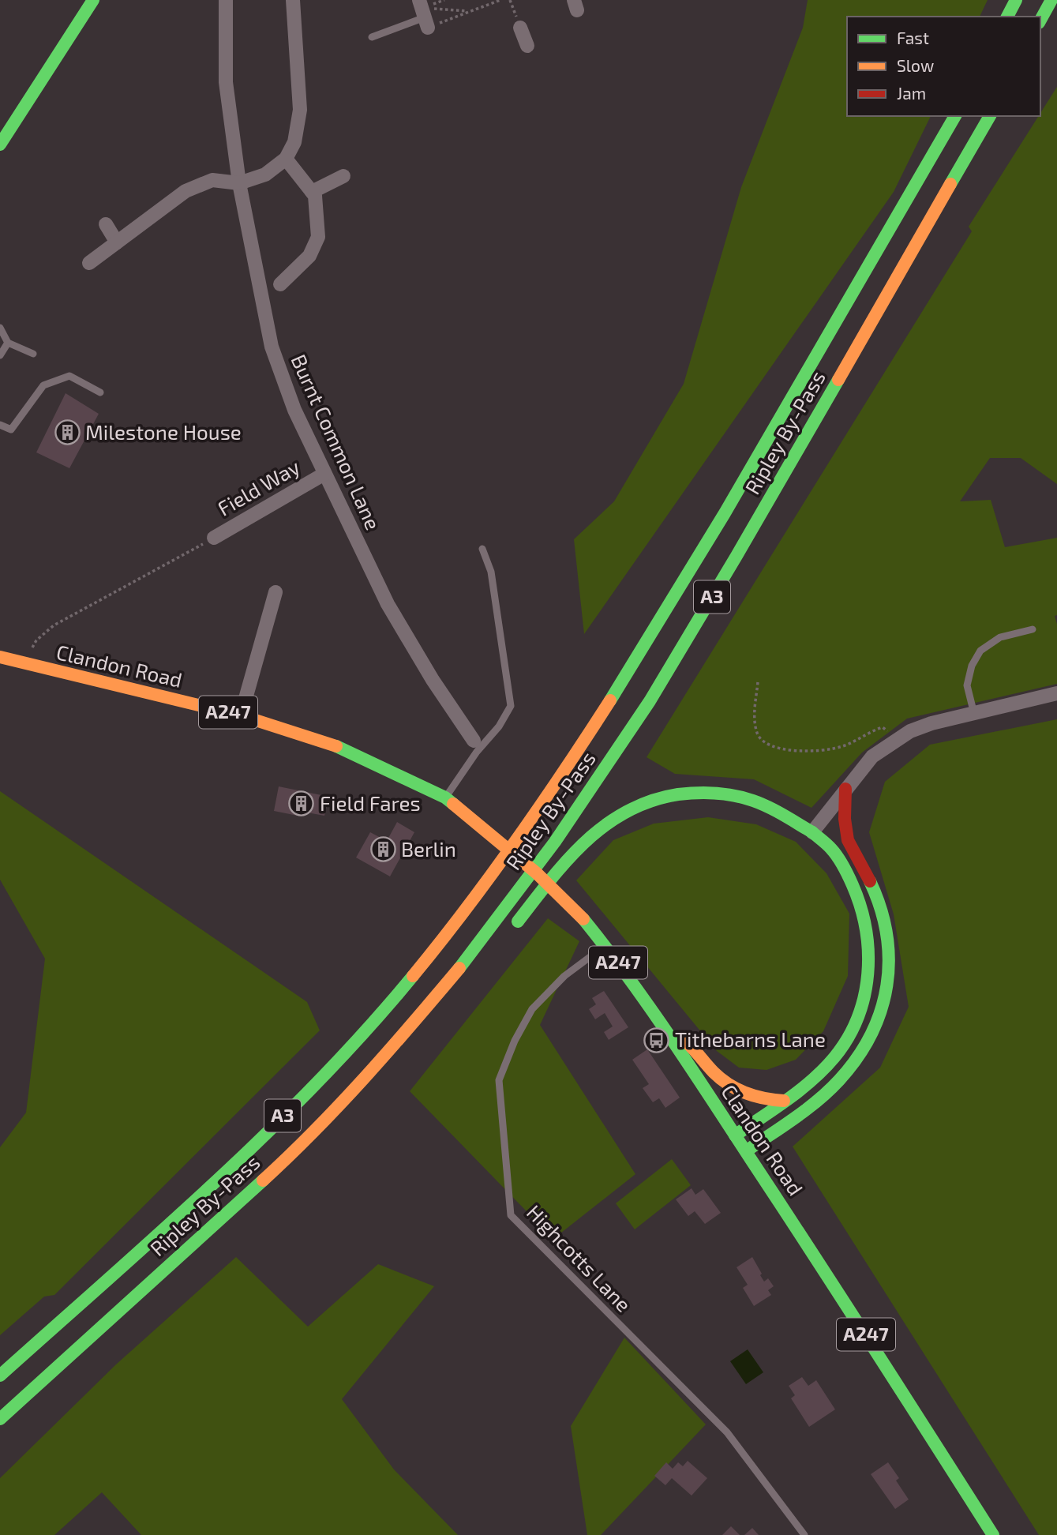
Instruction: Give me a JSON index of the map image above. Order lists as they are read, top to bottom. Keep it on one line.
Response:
{"streets":{"main road":["Ripley By-Pass","A3","Clandon Road","A247"],"street":["Burnt Common Lane","Field Way"],"lane":["Highcotts Lane"]},"crossings":[["Burnt Common Lane","Field Way"],["Clandon Road","Highcotts Lane"]],"places":{"building":["Milestone House","Field Fares","Berlin"],"bus stop":["Tithebarns Lane"]},"legend":["Fast","Slow","Jam"]}
